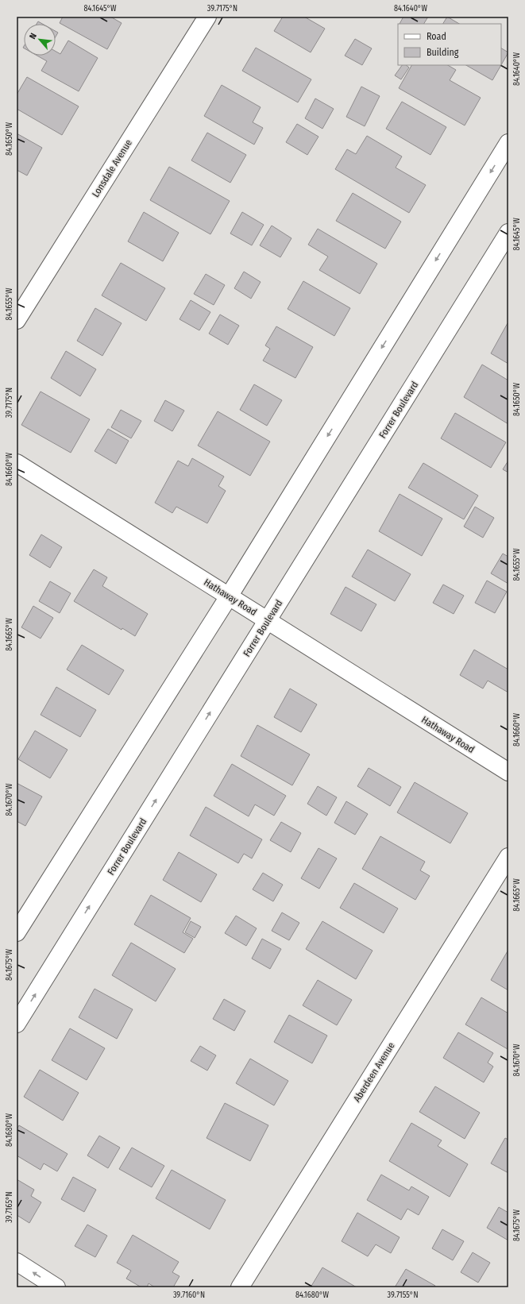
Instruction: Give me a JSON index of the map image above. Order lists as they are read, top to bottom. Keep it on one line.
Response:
{"streets":{"street":["Lonsdale Avenue","Forrer Boulevard","Hathaway Road","Aberdeen Avenue"]},"crossings":[["Forrer Boulevard","Hathaway Road"]],"legend":["Road","Building"],"north":"top left","coordinates":["84.1645°W","39.7175°N","84.1640°W","84.1650°W","84.1655°W","84.1660°W","84.1665°W","84.1670°W","84.1675°W","84.1680°W","39.7165°N","39.7160°N","39.7155°N"]}
